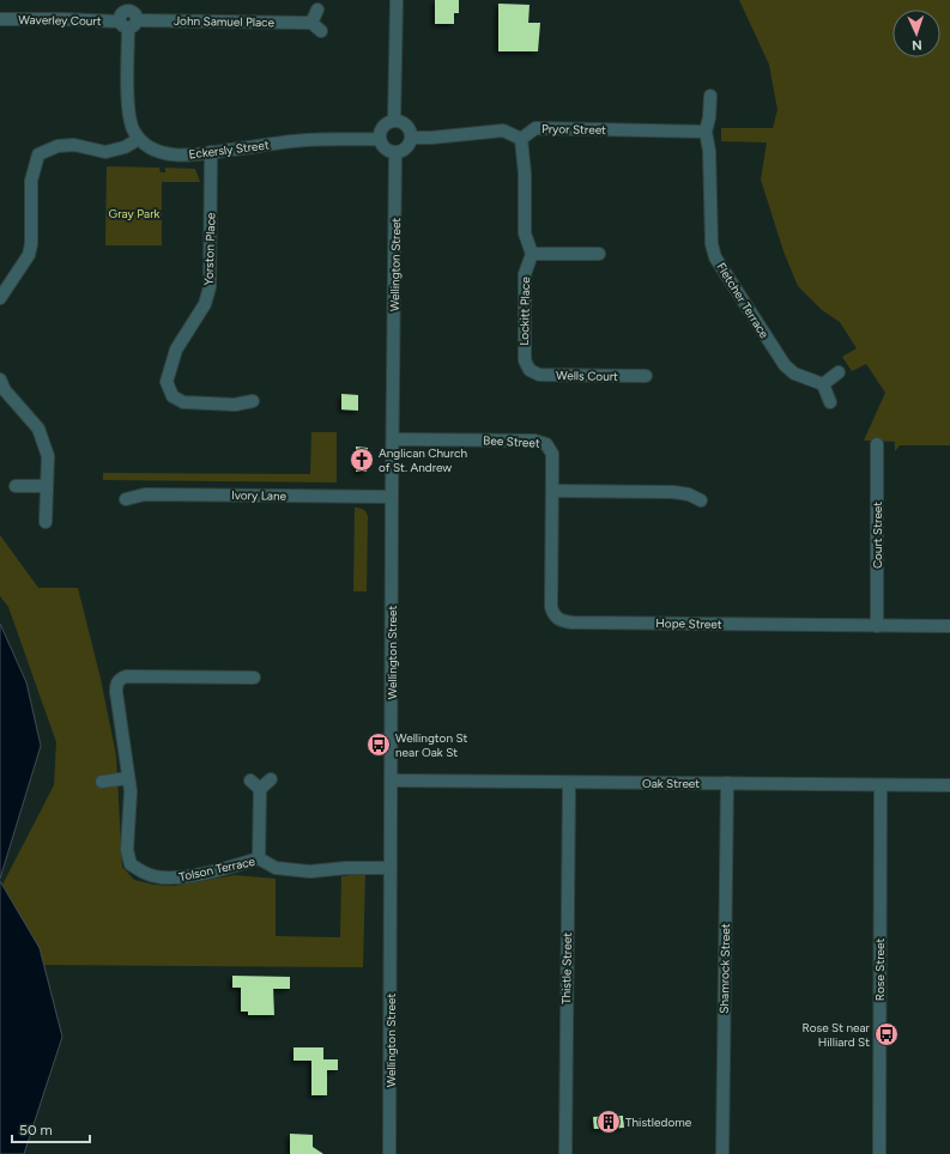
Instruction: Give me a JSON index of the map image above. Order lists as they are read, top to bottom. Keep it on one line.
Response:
{"streets":{"street":["Waverley Court","John Samuel Place","Pryor Street","Eckersly Street","Yorston Place","Wellington Street","Fletcher Terrace","Lockitt Place","Wells Court","Bee Street","Ivory Lane","Court Street","Hope Street","Oak Street","Tolson Terrace","Thistle Street","Shamrock Street","Rose Street"]},"crossings":[["Waverley Court","John Samuel Place"],["Pryor Street","Fletcher Terrace"],["Eckersly Street","Yorston Place"],["Eckersly Street","Wellington Street"],["Wellington Street","Bee Street"],["Wellington Street","Ivory Lane"],["Wellington Street","Oak Street"],["Wellington Street","Tolson Terrace"],["Lockitt Place","Wells Court"],["Bee Street","Hope Street"],["Court Street","Hope Street"],["Oak Street","Thistle Street"],["Oak Street","Shamrock Street"],["Oak Street","Rose Street"]],"parks":["Gray Park"],"places":{"church":["Anglican Church of St. Andrew"],"bus stop":["Wellington St near Oak St","Rose St near Hilliard St"],"building":["Thistledome"]},"scale_bar":"50 m","north":"bottom"}
